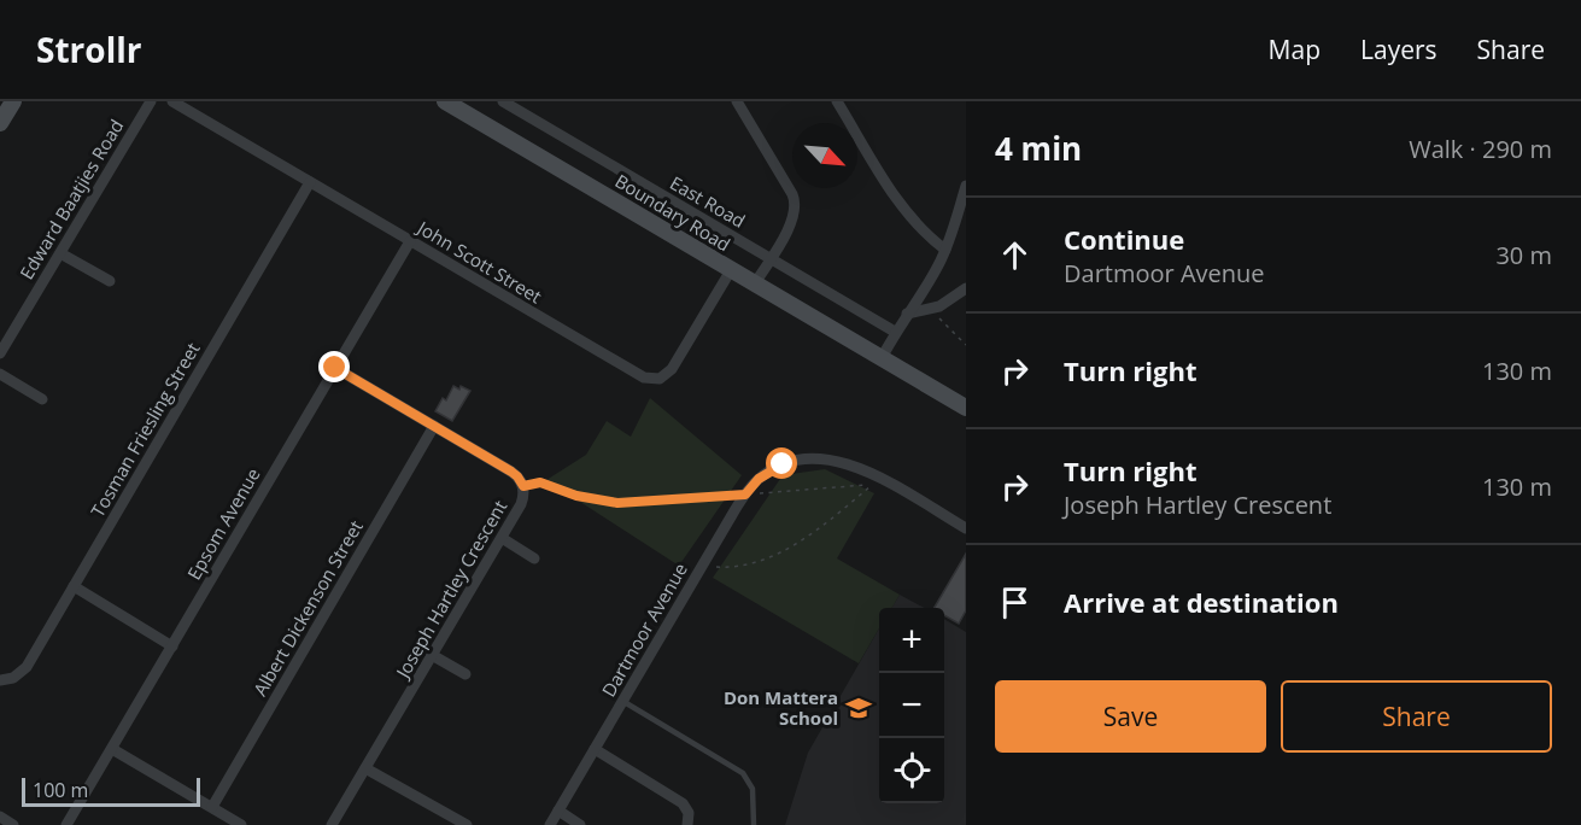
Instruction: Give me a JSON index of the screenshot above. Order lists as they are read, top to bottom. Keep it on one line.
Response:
{"streets":{"street":["Edward Baatjies Road","East Road","Boundary Road","John Scott Street","Tosman Friesling Street","Epsom Avenue","Joseph Hartley Crescent","Albert Dickenson Street","Dartmoor Avenue"]},"crossings":[["Boundary Road","John Scott Street"],["John Scott Street","Tosman Friesling Street"],["John Scott Street","Epsom Avenue"],["Epsom Avenue","Joseph Hartley Crescent"],["Joseph Hartley Crescent","Albert Dickenson Street"]],"places":{"school or university":["Don Mattera School"]},"scale_bar":"100 m","north":"bottom right","page":{"header":"Strollr","nav":["Map","Layers","Share"],"heading":["4 min","Walk · 290 m"],"list":[["Continue","Dartmoor Avenue","30 m"],["Turn right","130 m"],["Turn right","Joseph Hartley Crescent","130 m"],"Arrive at destination"],"map_buttons":["+","−"],"buttons":["Save","Share"],"scale":"100 m"}}
